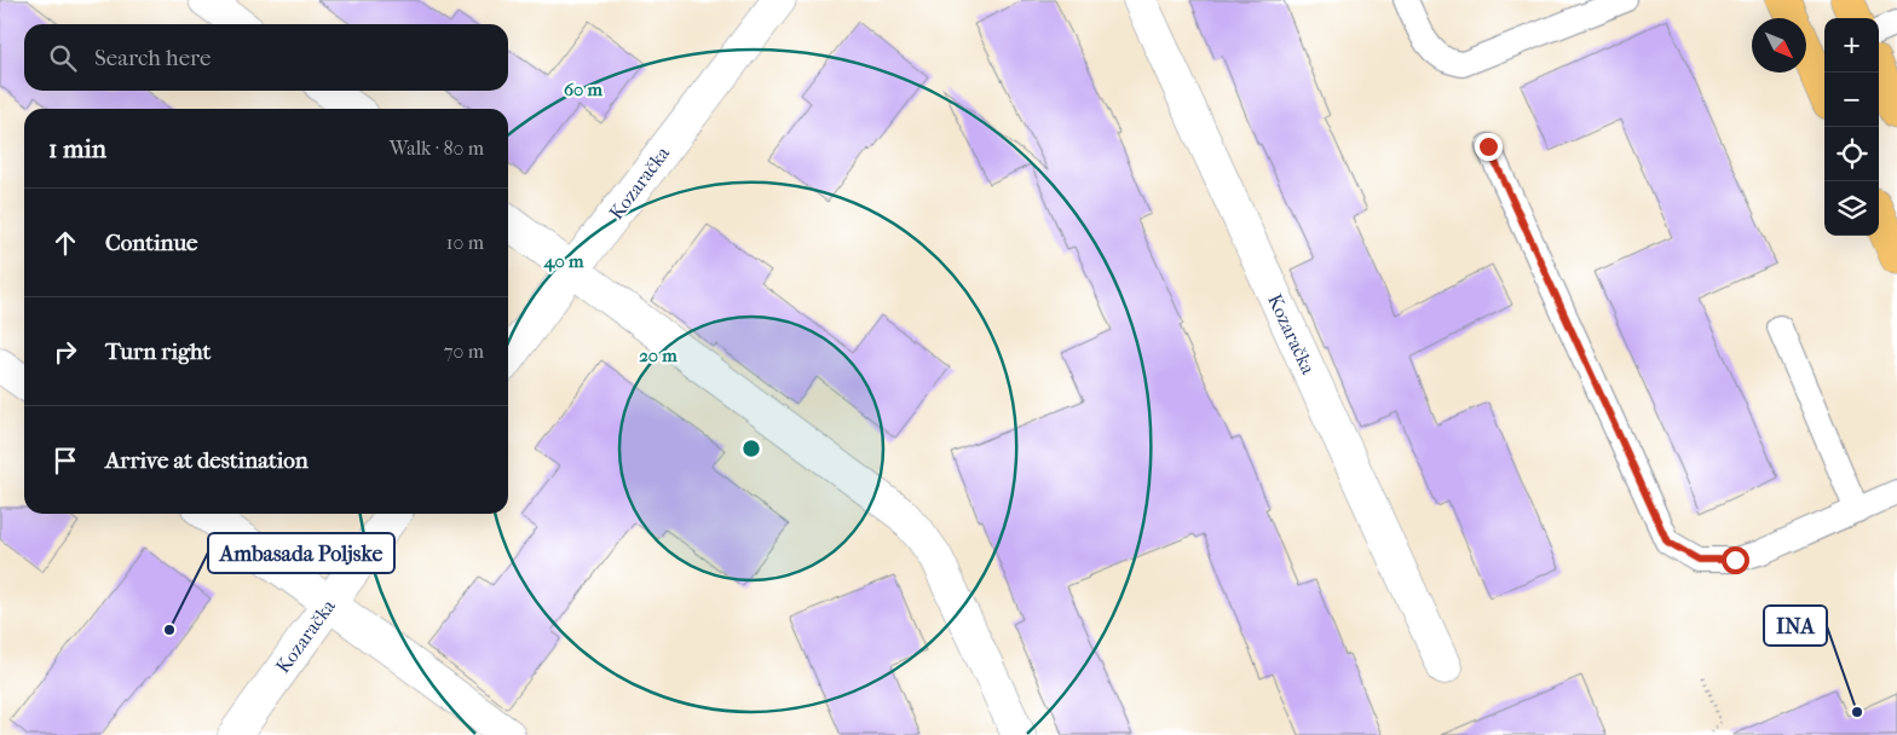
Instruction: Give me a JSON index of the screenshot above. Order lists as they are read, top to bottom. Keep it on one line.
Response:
{"streets":{"street":["Kozaračka"]},"places":["Ambasada Poljske","INA"],"north":"bottom right","page":{"map_buttons":["+","−"],"search":"Search here","heading":["1 min","Walk · 80 m"],"list":[["Continue","10 m"],["Turn right","70 m"],"Arrive at destination"]},"rings":["60 m","40 m","20 m"]}
